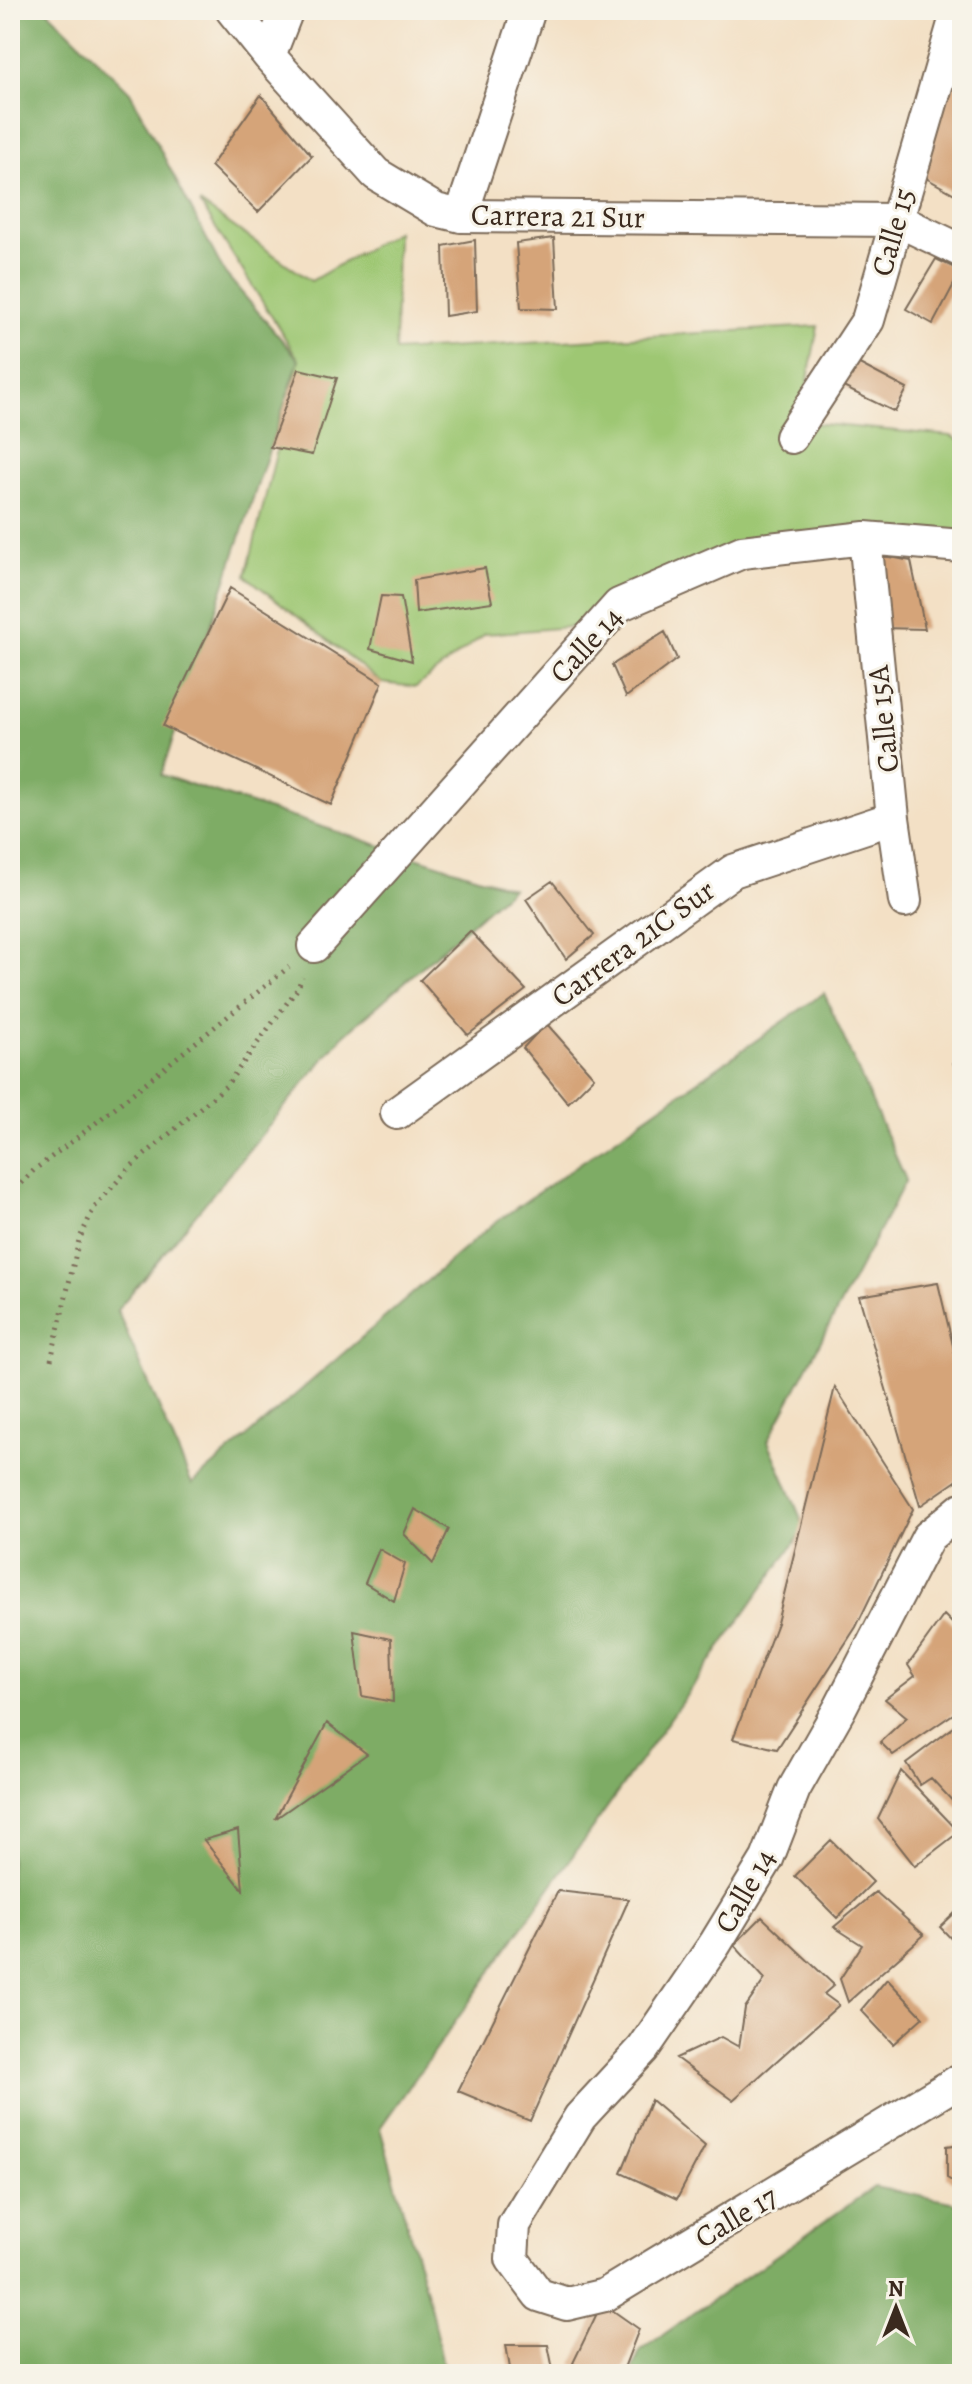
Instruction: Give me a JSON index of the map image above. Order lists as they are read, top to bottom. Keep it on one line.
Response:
{"streets":{"street":["Carrera 21 Sur","Calle 15","Calle 14","Calle 15A","Carrera 21C Sur","Calle 17"]},"crossings":[["Carrera 21 Sur","Calle 15"],["Calle 14","Calle 15A"],["Calle 14","Calle 17"],["Calle 15A","Carrera 21C Sur"]],"north":"top"}
